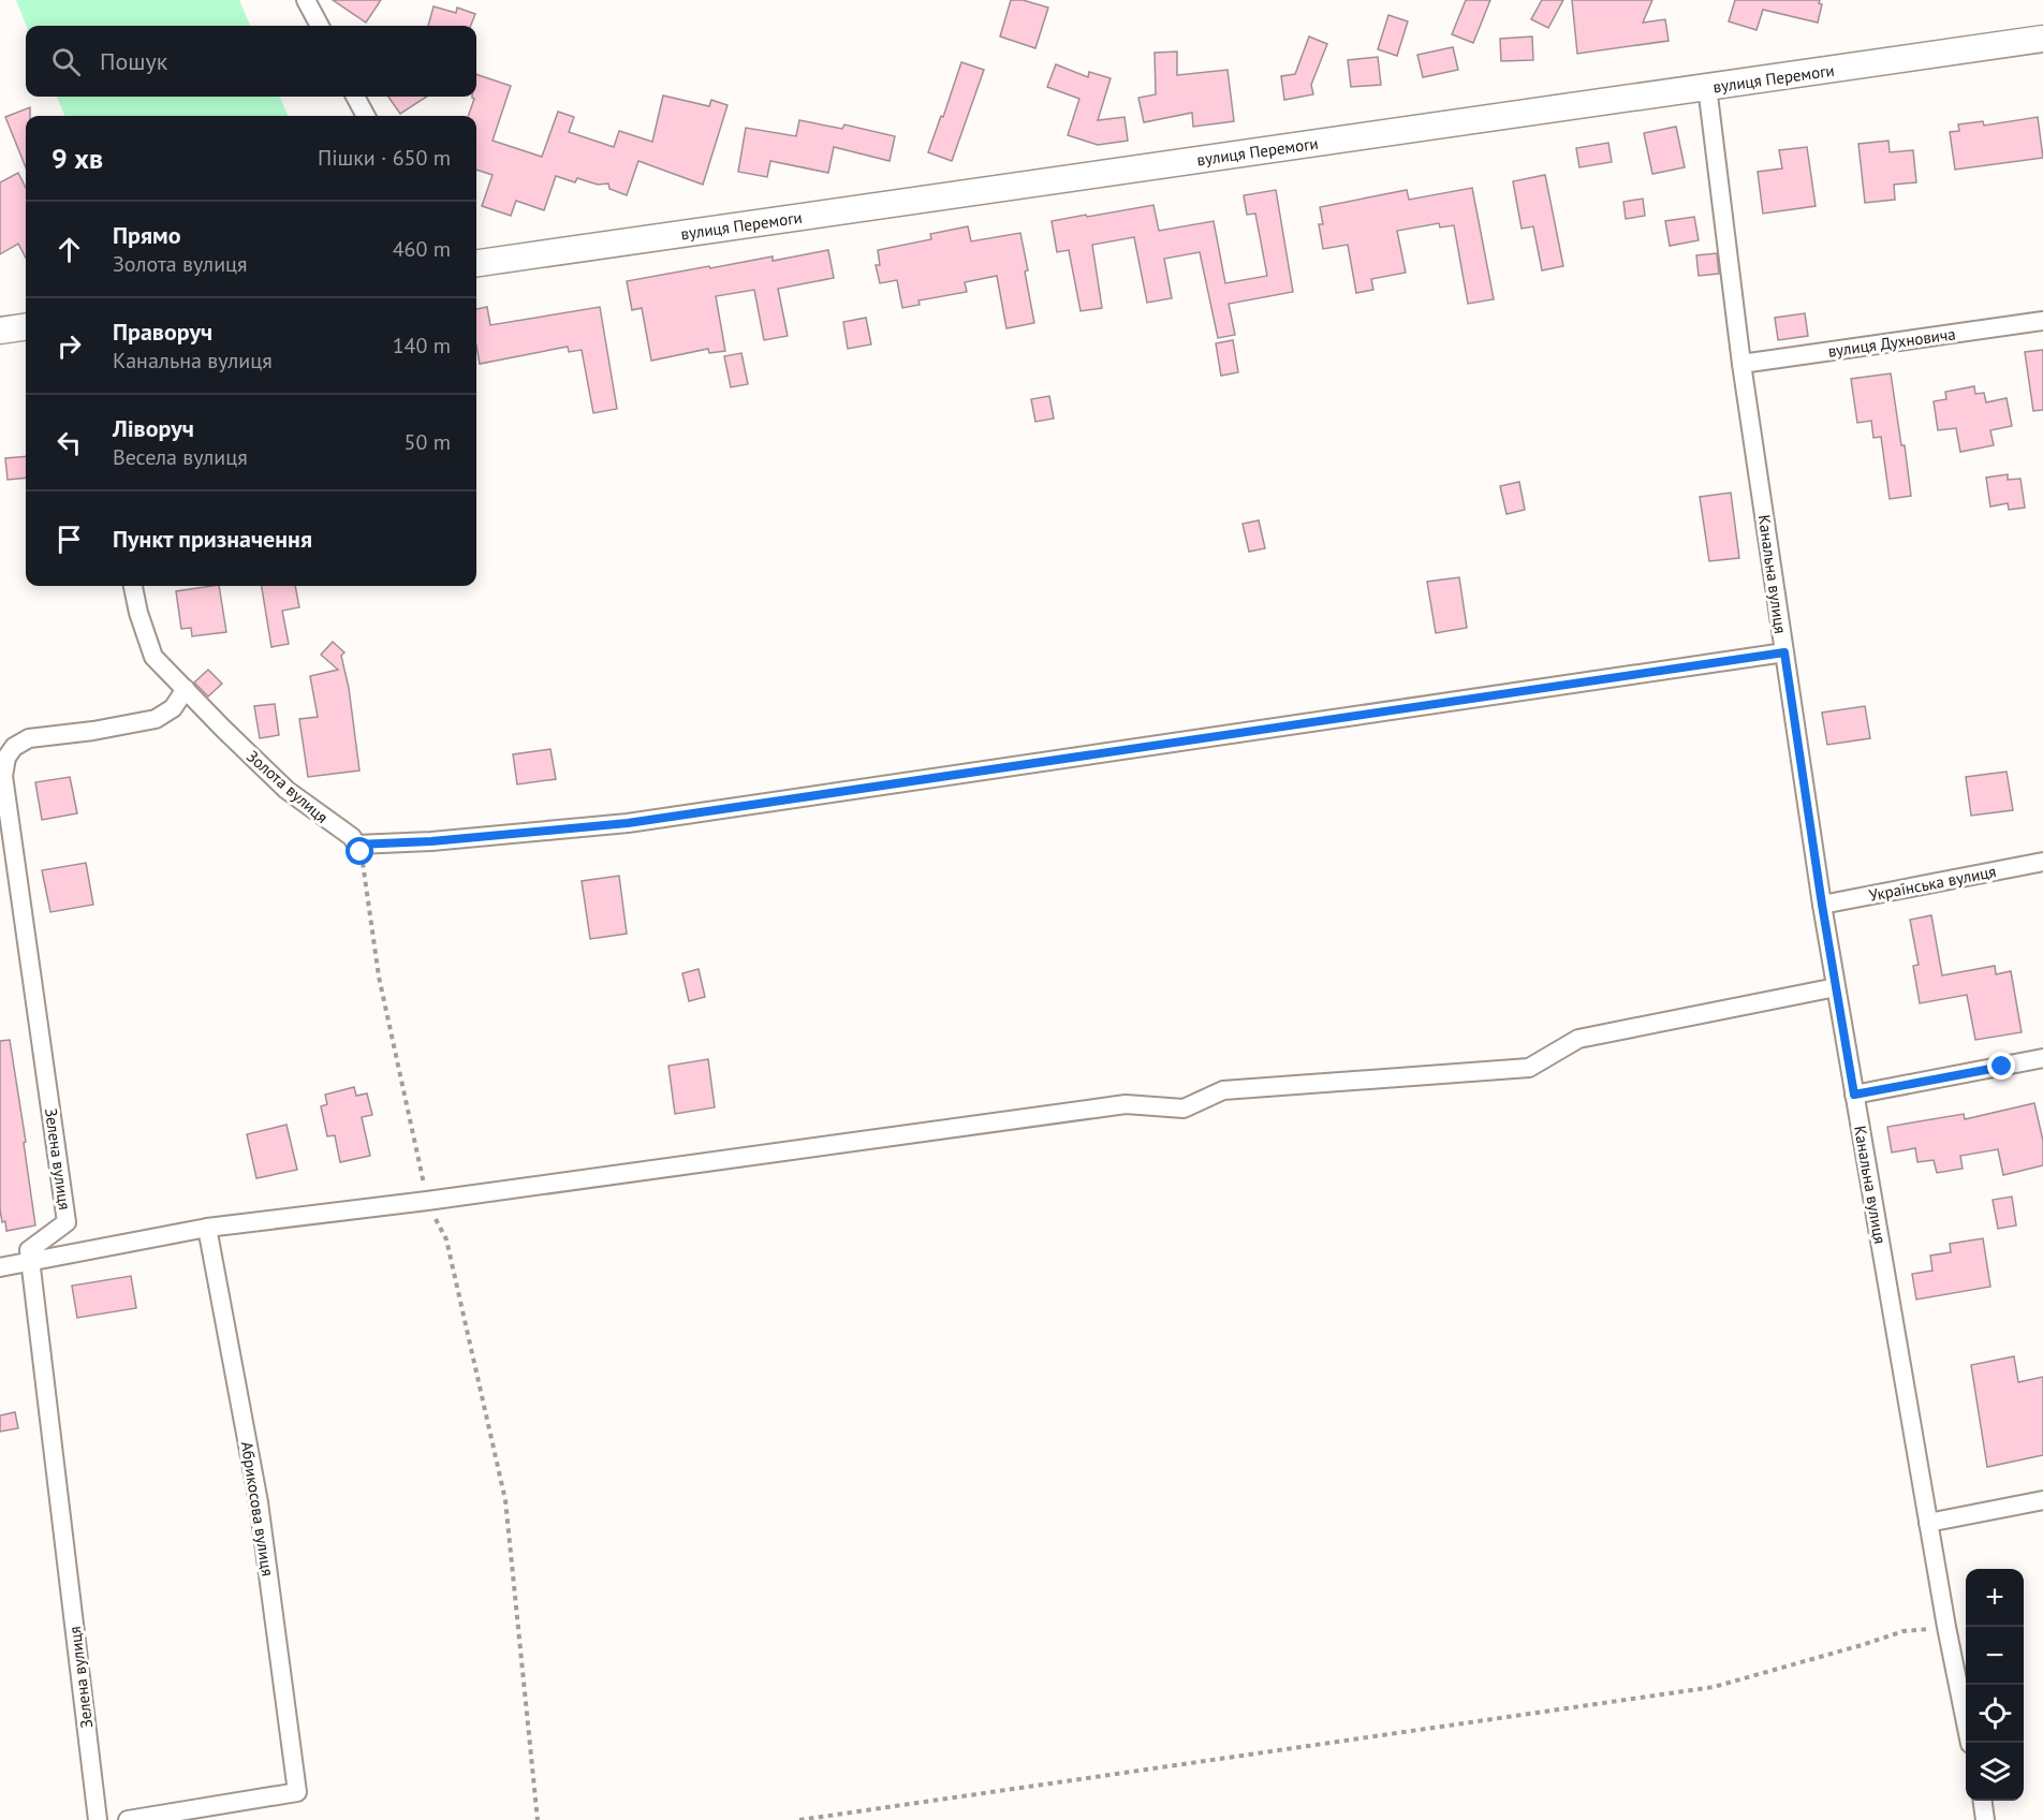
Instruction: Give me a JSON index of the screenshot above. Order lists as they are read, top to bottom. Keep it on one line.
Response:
{"streets":{"street":["вулиця Перемоги","вулиця Духновича","Канальна вулиця","Золота вулиця","Українська вулиця","Зелена вулиця","Абрикосова вулиця"]},"crossings":[["вулиця Перемоги","Канальна вулиця"],["вулиця Духновича","Канальна вулиця"],["Канальна вулиця","Українська вулиця"],["Золота вулиця","Зелена вулиця"]],"page":{"search":"Пошук","heading":["9 хв","Пішки · 650 m"],"list":[["Прямо","Золота вулиця","460 m"],["Праворуч","Канальна вулиця","140 m"],["Ліворуч","Весела вулиця","50 m"],"Пункт призначення"],"map_buttons":["+","−"]}}
